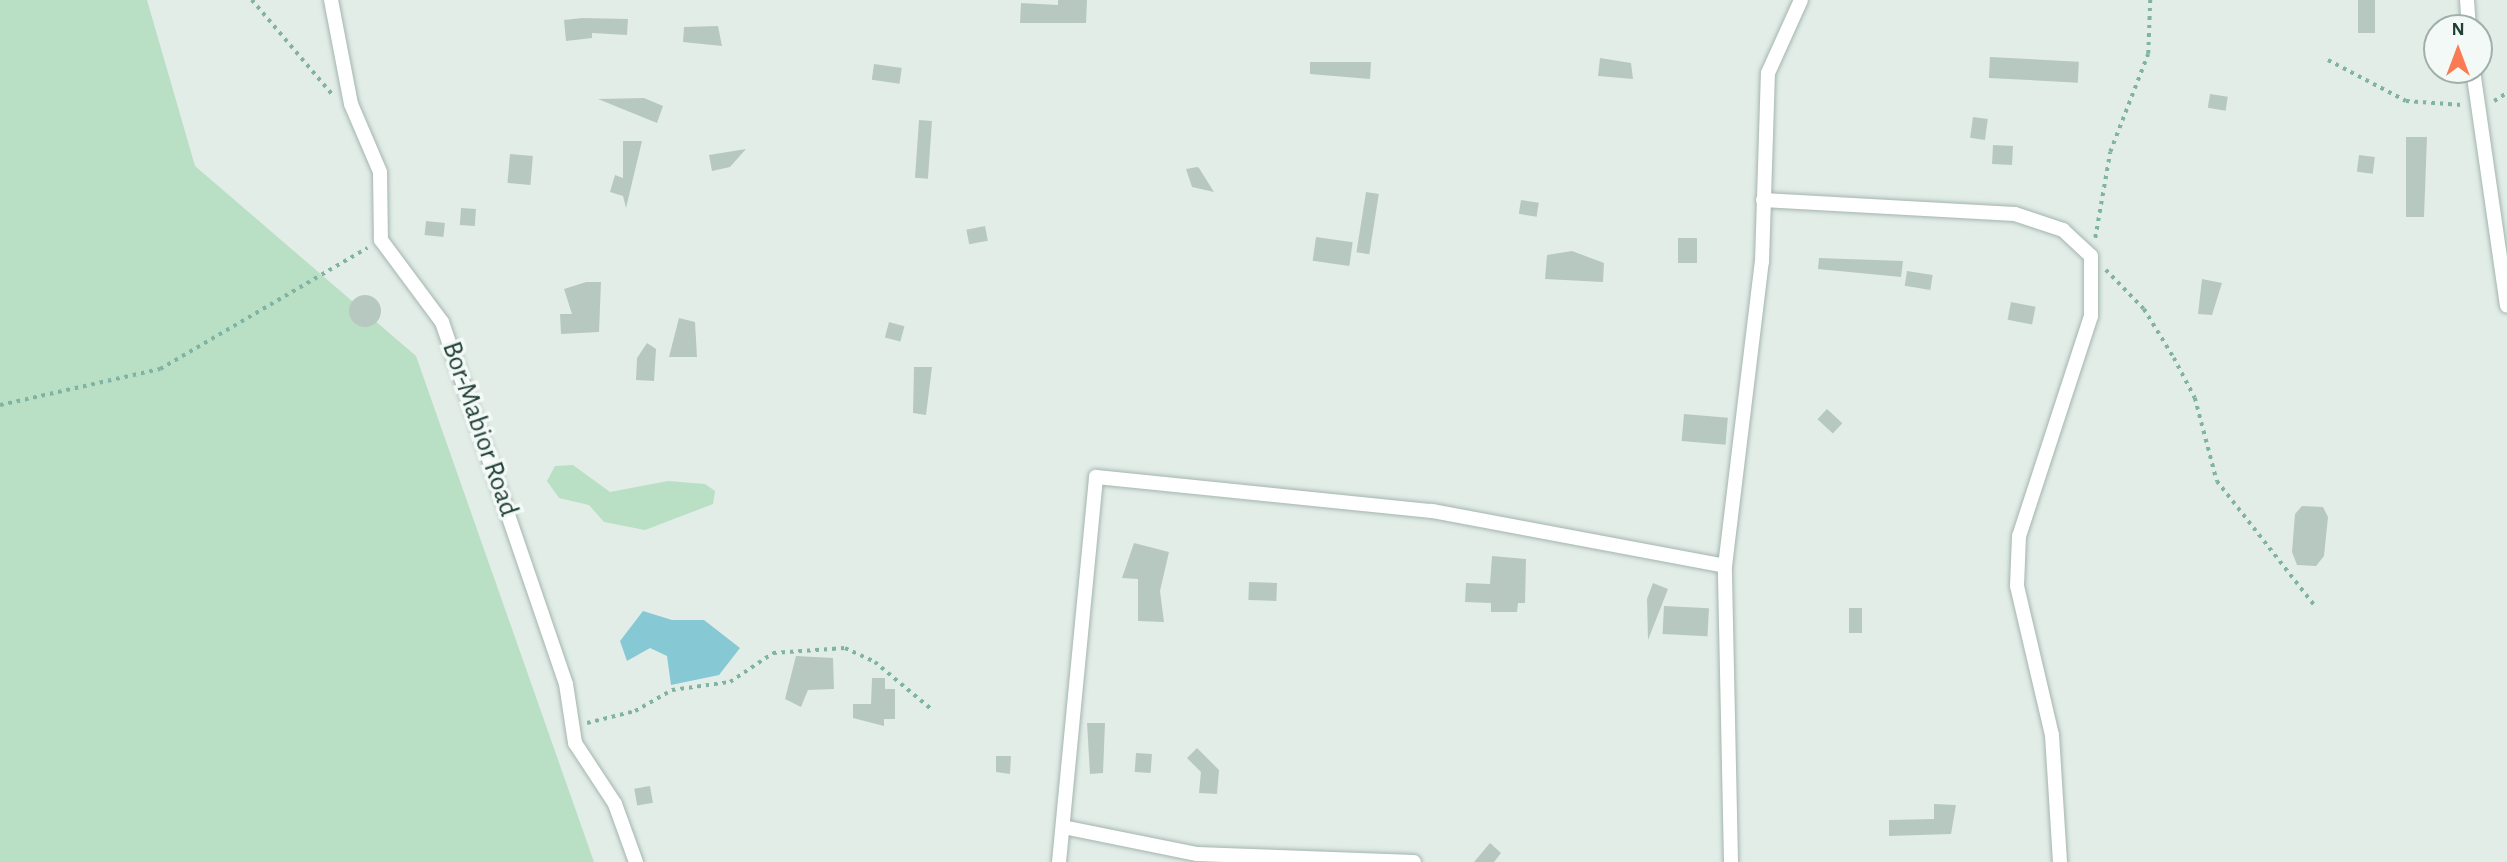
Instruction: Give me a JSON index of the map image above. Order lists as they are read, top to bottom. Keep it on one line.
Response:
{"streets":{"street":["Bor-Mabior Road"]},"north":"top"}
